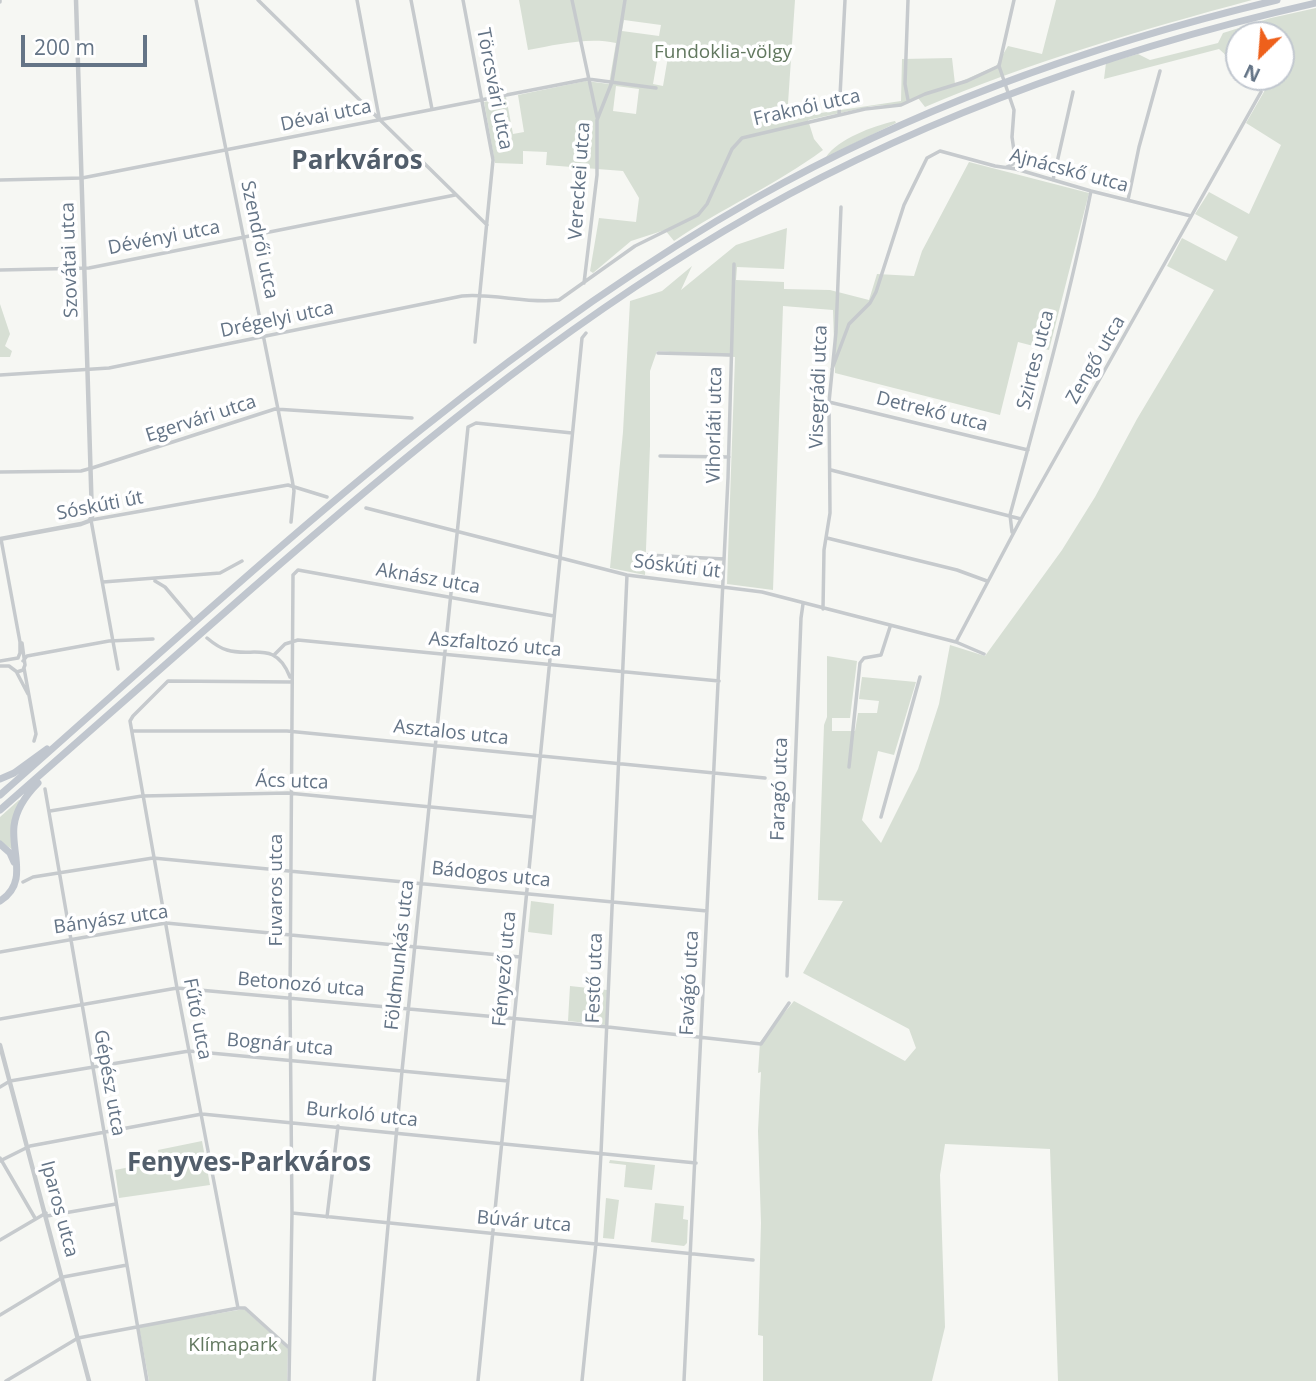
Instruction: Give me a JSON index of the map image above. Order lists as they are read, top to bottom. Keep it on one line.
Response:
{"streets":{"street":["Törcsvári utca","Fraknói utca","Dévai utca","Ajnácskő utca","Vereckei utca","Dévényi utca","Szendrői utca","Szovátai utca","Drégelyi utca","Szirtes utca","Zengő utca","Visegrádi utca","Detrekő utca","Egervári utca","Vihorláti utca","Sóskúti út","Aknász utca","Aszfaltozó utca","Asztalos utca","Ács utca","Faragó utca","Bádogos utca","Fuvaros utca","Bányász utca","Földmunkás utca","Fényező utca","Festő utca","Favágó utca","Betonozó utca","Fűtő utca","Bognár utca","Gépész utca","Burkoló utca","Iparos utca","Búvár utca"]},"crossings":[["Törcsvári utca","Dévai utca"],["Törcsvári utca","Drégelyi utca"],["Fraknói utca","Vereckei utca"],["Fraknói utca","Drégelyi utca"],["Dévai utca","Vereckei utca"],["Dévai utca","Szendrői utca"],["Dévai utca","Szovátai utca"],["Ajnácskő utca","Szirtes utca"],["Ajnácskő utca","Zengő utca"],["Ajnácskő utca","Visegrádi utca"],["Dévényi utca","Szendrői utca"],["Dévényi utca","Szovátai utca"],["Szendrői utca","Drégelyi utca"],["Szendrői utca","Egervári utca"],["Szendrői utca","Sóskúti út"],["Szovátai utca","Drégelyi utca"],["Szovátai utca","Egervári utca"],["Szovátai utca","Sóskúti út"],["Szirtes utca","Zengő utca"],["Szirtes utca","Detrekő utca"],["Zengő utca","Sóskúti út"],["Visegrádi utca","Detrekő utca"],["Visegrádi utca","Sóskúti út"],["Vihorláti utca","Sóskúti út"],["Vihorláti utca","Favágó utca"],["Sóskúti út","Faragó utca"],["Sóskúti út","Földmunkás utca"],["Sóskúti út","Fényező utca"],["Sóskúti út","Festő utca"],["Sóskúti út","Favágó utca"],["Aknász utca","Fuvaros utca"],["Aknász utca","Földmunkás utca"],["Aknász utca","Fényező utca"],["Aszfaltozó utca","Fuvaros utca"],["Aszfaltozó utca","Földmunkás utca"],["Aszfaltozó utca","Fényező utca"],["Aszfaltozó utca","Festő utca"],["Aszfaltozó utca","Favágó utca"],["Asztalos utca","Fuvaros utca"],["Asztalos utca","Földmunkás utca"],["Asztalos utca","Fényező utca"],["Asztalos utca","Festő utca"],["Asztalos utca","Favágó utca"],["Asztalos utca","Fűtő utca"],["Ács utca","Fuvaros utca"],["Ács utca","Földmunkás utca"],["Ács utca","Fényező utca"],["Ács utca","Fűtő utca"],["Ács utca","Gépész utca"],["Bádogos utca","Fuvaros utca"],["Bádogos utca","Földmunkás utca"],["Bádogos utca","Fényező utca"],["Bádogos utca","Festő utca"],["Bádogos utca","Favágó utca"],["Bádogos utca","Fűtő utca"],["Bádogos utca","Gépész utca"],["Fuvaros utca","Bányász utca"],["Fuvaros utca","Betonozó utca"],["Fuvaros utca","Bognár utca"],["Fuvaros utca","Burkoló utca"],["Fuvaros utca","Búvár utca"],["Bányász utca","Földmunkás utca"],["Bányász utca","Fényező utca"],["Bányász utca","Fűtő utca"],["Bányász utca","Gépész utca"],["Földmunkás utca","Betonozó utca"],["Földmunkás utca","Bognár utca"],["Földmunkás utca","Burkoló utca"],["Földmunkás utca","Búvár utca"],["Fényező utca","Betonozó utca"],["Fényező utca","Bognár utca"],["Fényező utca","Burkoló utca"],["Fényező utca","Búvár utca"],["Festő utca","Betonozó utca"],["Festő utca","Burkoló utca"],["Festő utca","Búvár utca"],["Favágó utca","Betonozó utca"],["Favágó utca","Burkoló utca"],["Favágó utca","Búvár utca"],["Betonozó utca","Fűtő utca"],["Betonozó utca","Gépész utca"],["Fűtő utca","Bognár utca"],["Fűtő utca","Burkoló utca"],["Bognár utca","Gépész utca"],["Bognár utca","Iparos utca"],["Gépész utca","Burkoló utca"],["Burkoló utca","Iparos utca"]],"districts":["Parkváros","Fenyves-Parkváros"],"parks":["Fundoklia-völgy","Klímapark"],"scale_bar":"200 m","north":"bottom left"}
